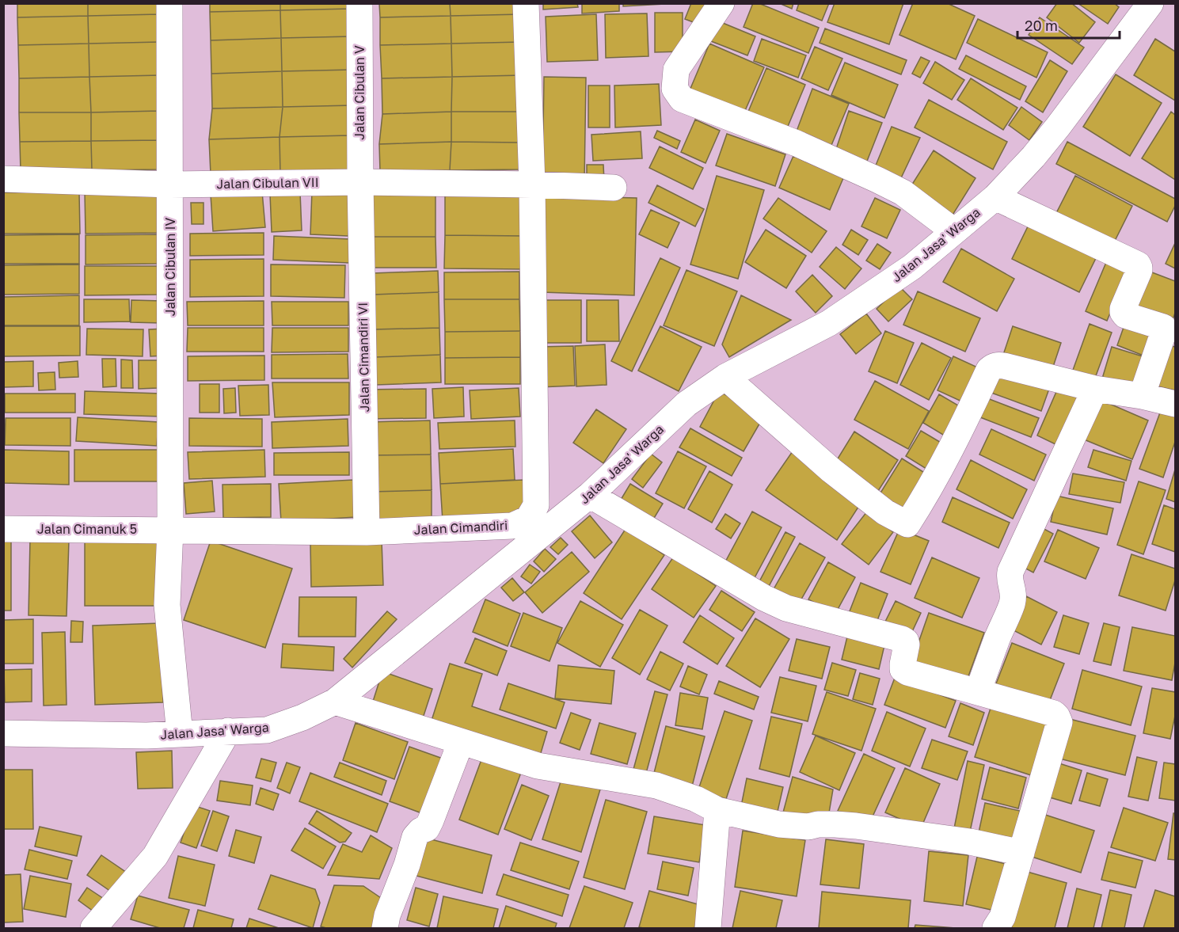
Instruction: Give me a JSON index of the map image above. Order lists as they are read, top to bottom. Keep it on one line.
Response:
{"streets":{"street":["Jalan Cibulan V","Jalan Cibulan VII","Jalan Jasa' Warga","Jalan Cibulan IV","Jalan Cimandiri VI","Jalan Cimandiri","Jalan Cimanuk 5"]},"crossings":[["Jalan Cibulan V","Jalan Cibulan VII"],["Jalan Cibulan V","Jalan Cimandiri VI"],["Jalan Cibulan VII","Jalan Cibulan IV"],["Jalan Cibulan VII","Jalan Cimandiri VI"],["Jalan Cibulan VII","Jalan Cimandiri"],["Jalan Jasa' Warga","Jalan Cibulan IV"],["Jalan Cibulan IV","Jalan Cimandiri"],["Jalan Cibulan IV","Jalan Cimanuk 5"],["Jalan Cimandiri VI","Jalan Cimandiri"],["Jalan Cimandiri","Jalan Cimanuk 5"]],"scale_bar":"20 m"}
